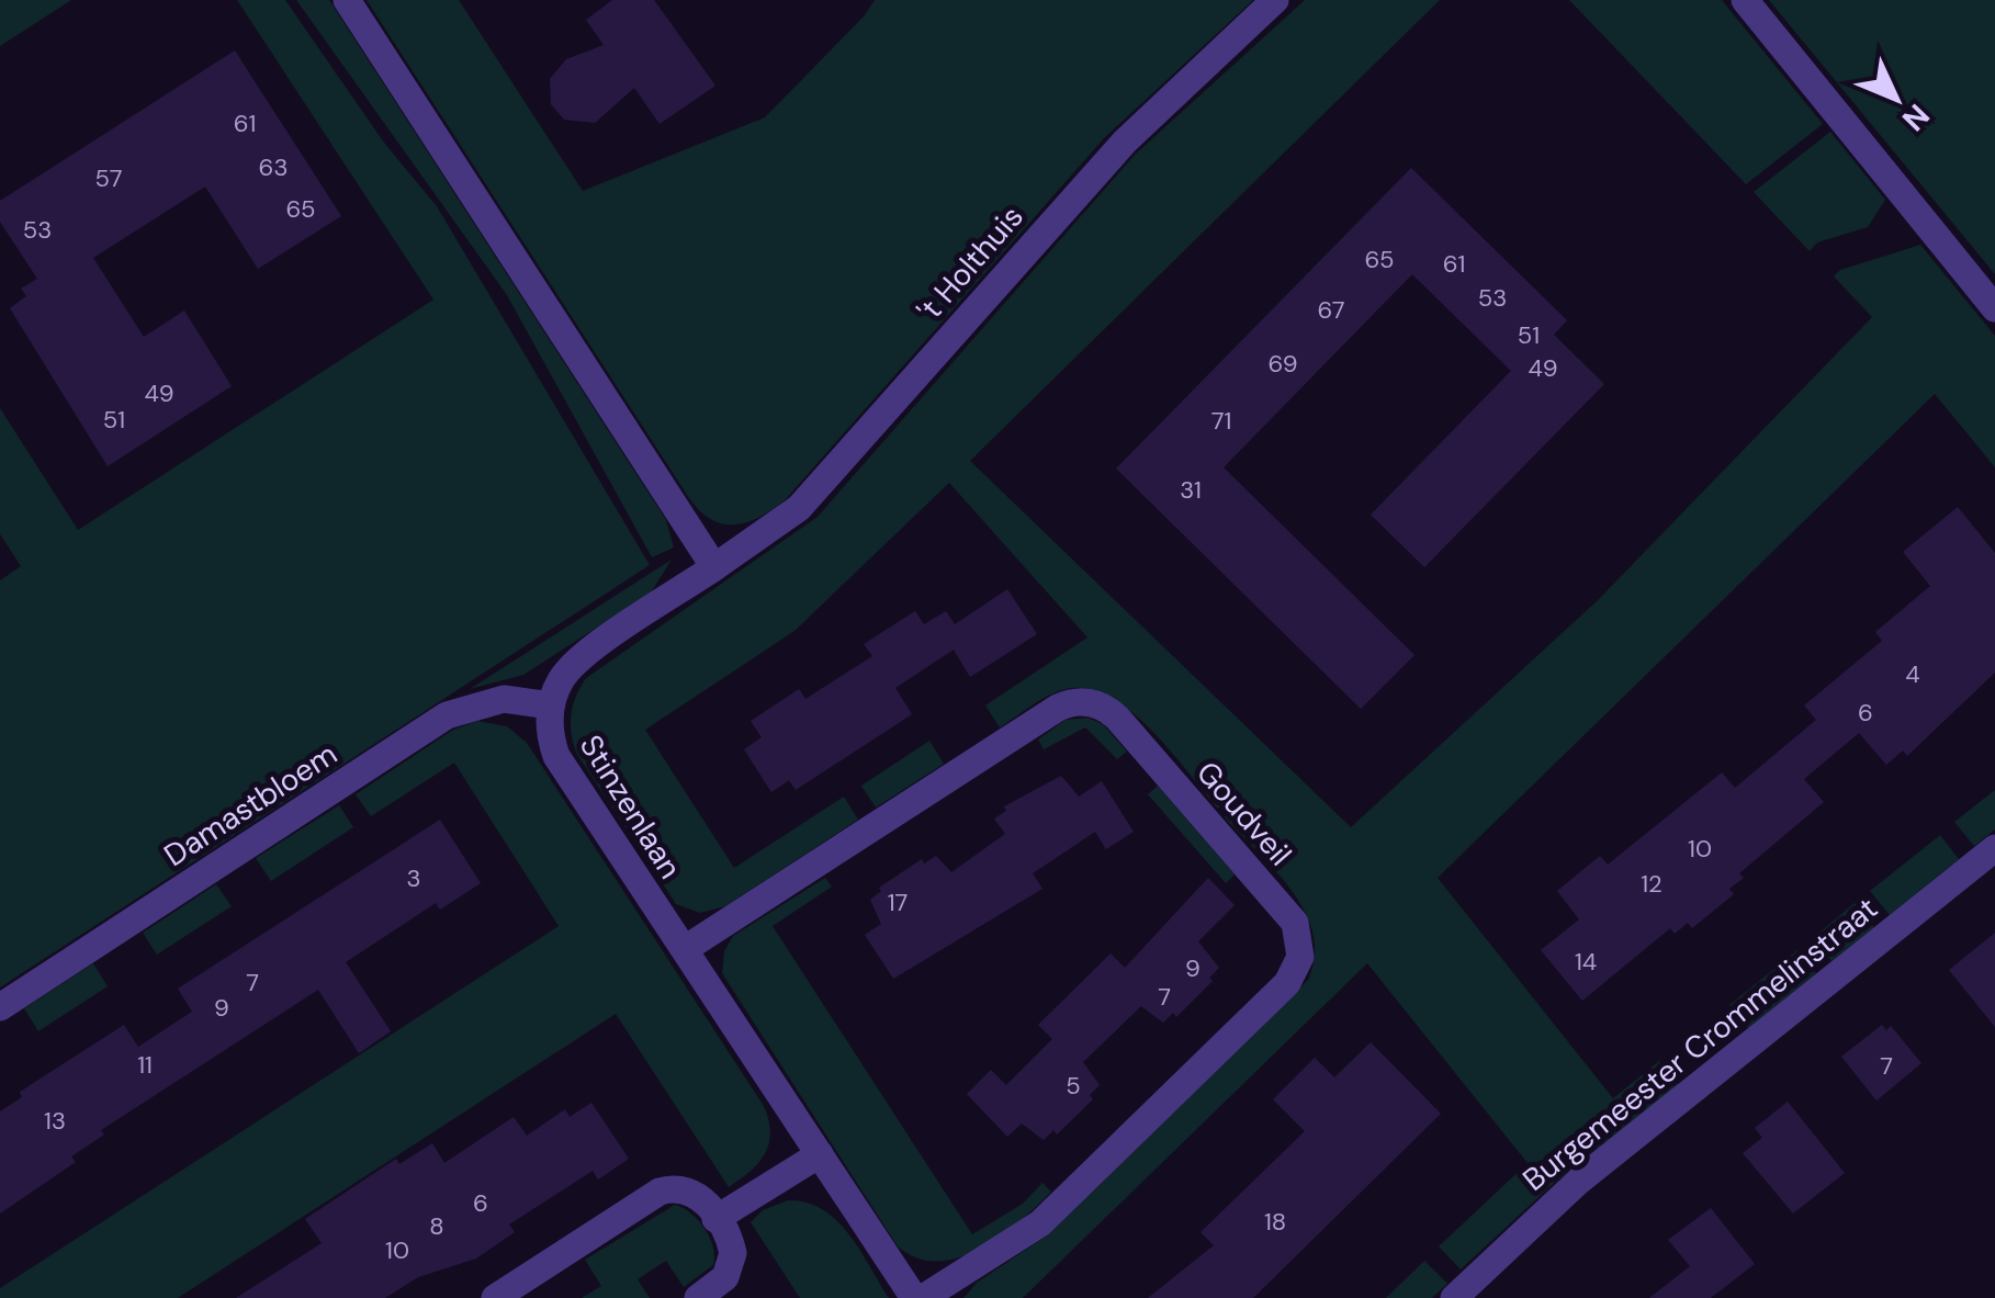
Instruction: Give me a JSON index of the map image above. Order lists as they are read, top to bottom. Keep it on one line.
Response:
{"streets":{"street":["'t Holthuis","Damastbloem","Stinzenlaan","Goudveil","Burgemeester Crommelinstraat"]},"crossings":[["Damastbloem","Stinzenlaan"],["Stinzenlaan","Goudveil"]],"house_numbers":["61","63","57","65","53","65","61","53","67","51","69","49","49","51","71","31","4","6","10","3","12","17","14","9","7","7","9","11","7","5","13","6","18","8","10"],"north":"bottom right"}
